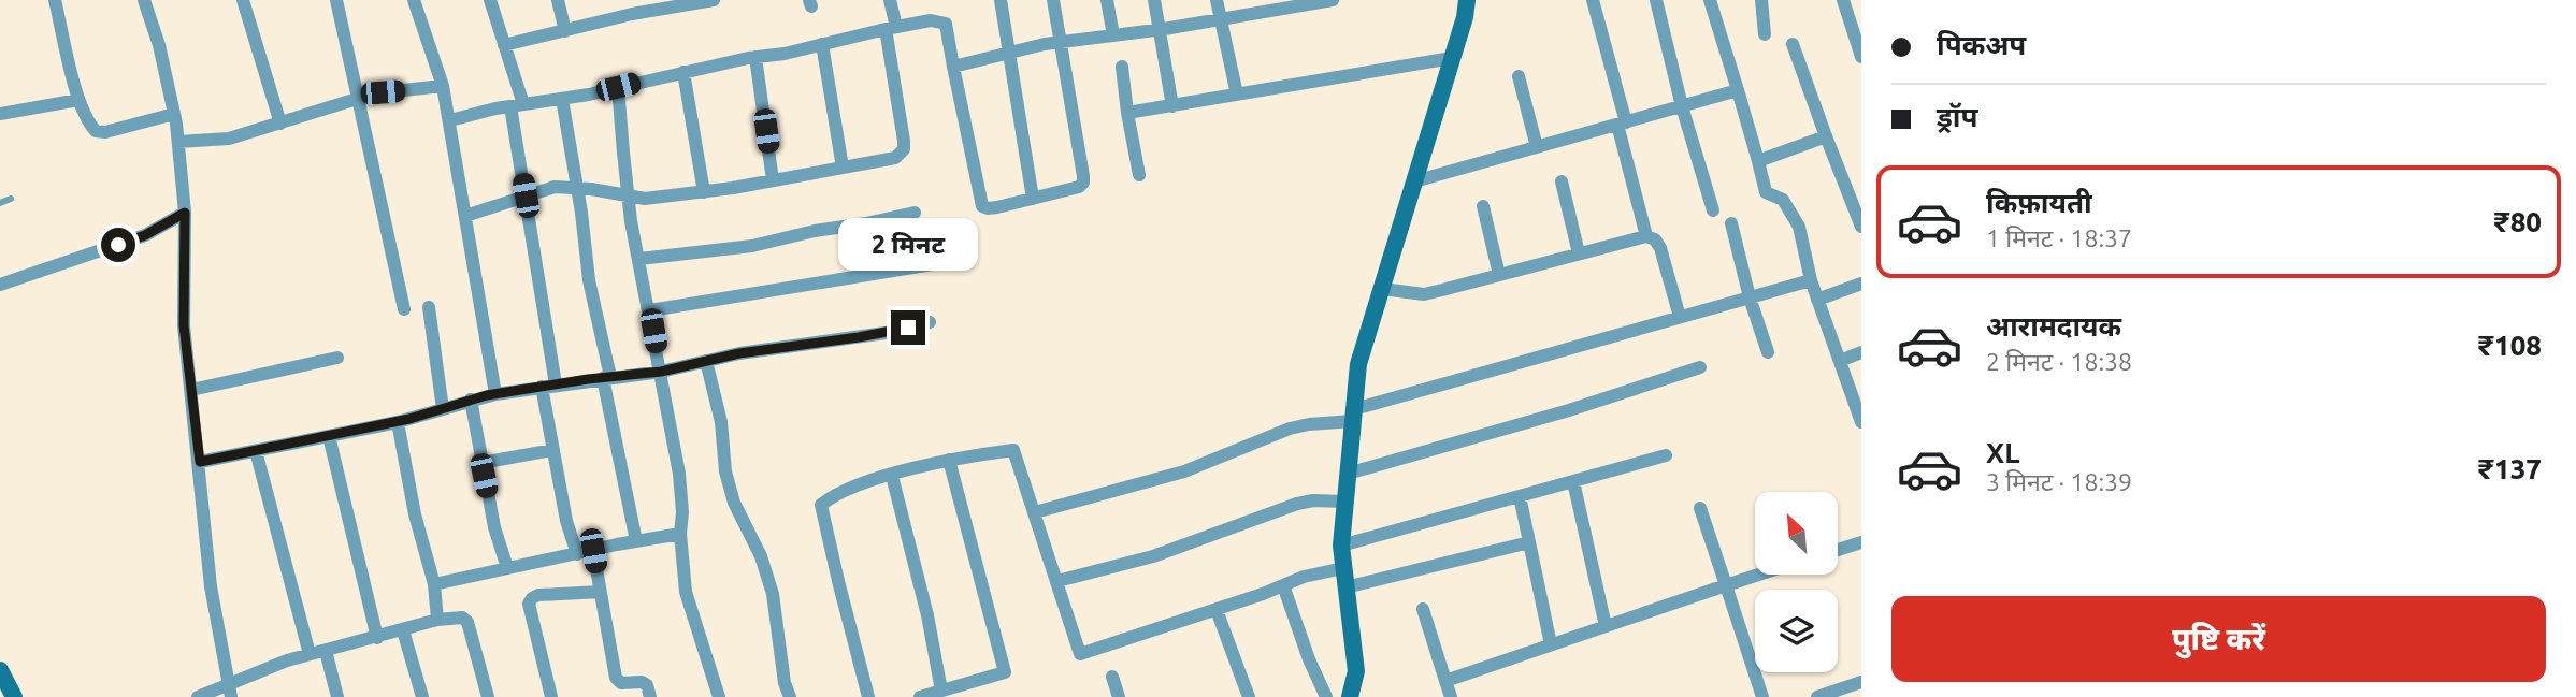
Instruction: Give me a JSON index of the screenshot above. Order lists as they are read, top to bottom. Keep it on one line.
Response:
{"north":"top left","page":{"banner":["पिकअप","ड्रॉप"],"list":[{"name":"किफ़ायती","note":"1 मिनट · 18:37","value":"₹80"},{"name":"आरामदायक","note":"2 मिनट · 18:38","value":"₹108"},{"name":"XL","note":"3 मिनट · 18:39","value":"₹137"}],"bubble":"2 मिनट","buttons":"पुष्टि करें"}}
